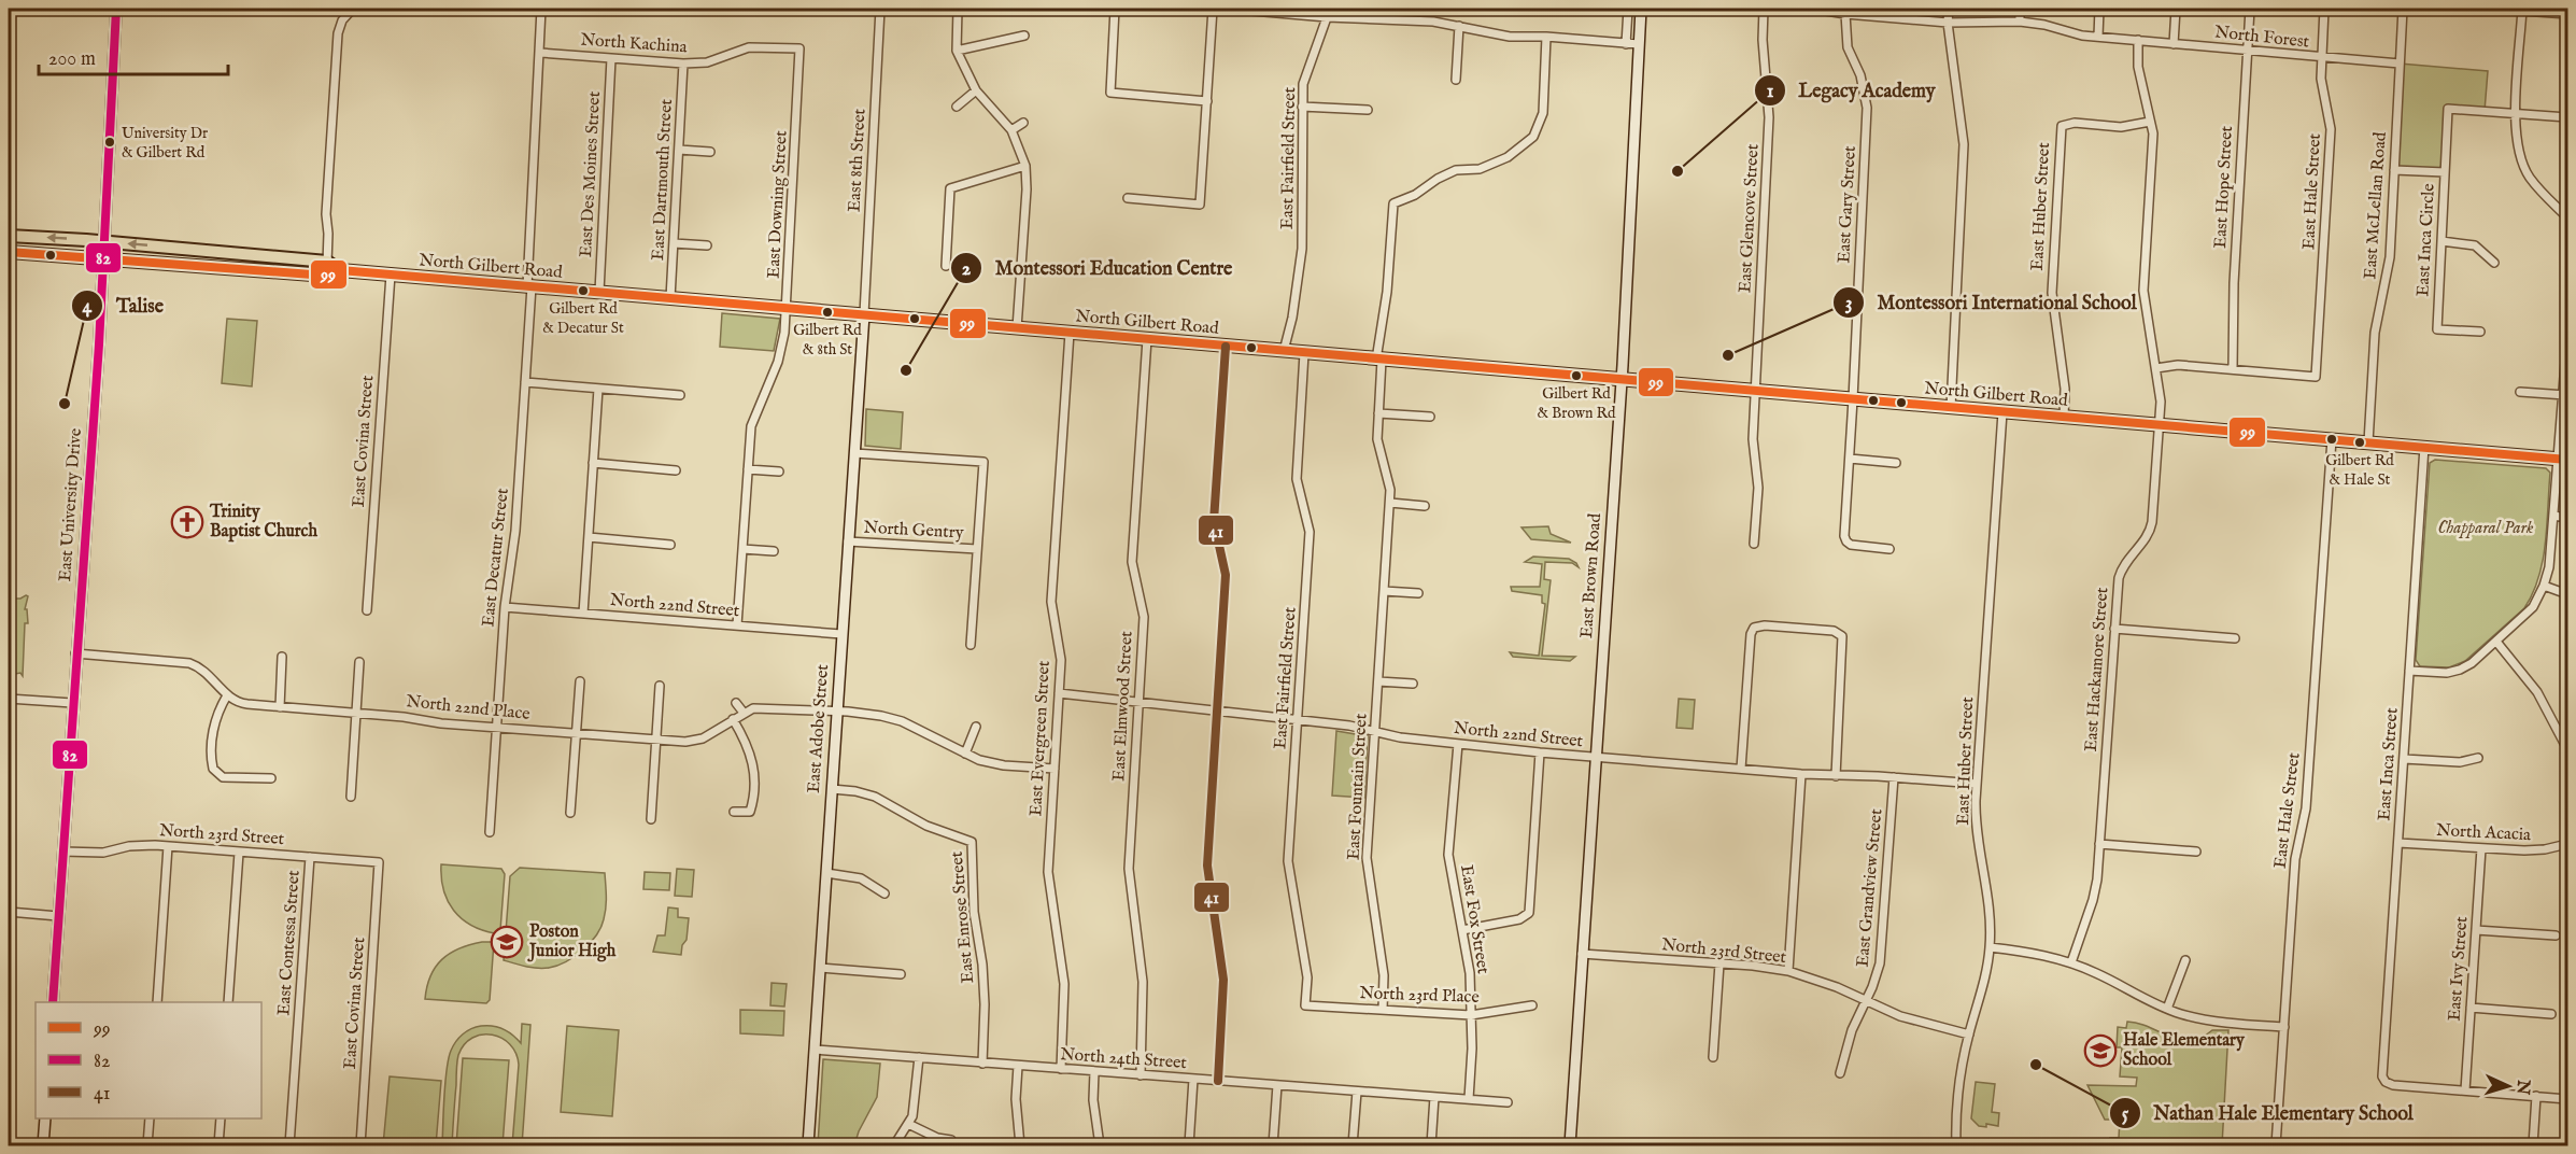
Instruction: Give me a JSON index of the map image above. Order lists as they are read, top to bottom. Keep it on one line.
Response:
{"streets":{"main road":["North Gilbert Road","East University Drive","East Brown Road","East Adobe Street"],"street":["North Forest","North Kachina","East Fairfield Street","East 8th Street","East Des Moines Street","East Dartmouth Street","East Hope Street","East Hale Street","East Downing Street","East Gary Street","East McLellan Road","East Huber Street","East Glencove Street","East Inca Circle","East Covina Street","North Gentry","East Decatur Street","North 22nd Street","East Hackamore Street","East Elmwood Street","North 22nd Place","East Evergreen Street","East Inca Street","East Fountain Street","North Acacia","North 23rd Street","East Grandview Street","East Enrose Street","East Fox Street","East Contessa Street","East Ivy Street","North 23rd Place","North 24th Street"]},"crossings":[["North Forest","East Hope Street"],["North Forest","East Hale Street"],["North Forest","East Gary Street"],["North Forest","East McLellan Road"],["North Forest","East Hackamore Street"],["North Kachina","East Des Moines Street"],["North Kachina","East Dartmouth Street"],["North Kachina","East Downing Street"],["North Kachina","East Decatur Street"],["East Fairfield Street","North Gilbert Road"],["East Fairfield Street","North 22nd Street"],["East Fairfield Street","North 23rd Place"],["East 8th Street","North Gilbert Road"],["East 8th Street","East Adobe Street"],["East Des Moines Street","North Gilbert Road"],["East Dartmouth Street","North Gilbert Road"],["East Hope Street","East Hale Street"],["East Hale Street","North Gilbert Road"],["East Downing Street","North Gilbert Road"],["East Downing Street","North 22nd Street"],["East Gary Street","North Gilbert Road"],["East McLellan Road","North Gilbert Road"],["East Huber Street","North Gilbert Road"],["East Huber Street","North 22nd Street"],["East Huber Street","East Hackamore Street"],["East Huber Street","North 23rd Street"],["East Glencove Street","North Gilbert Road"],["North Gilbert Road","East Covina Street"],["North Gilbert Road","East University Drive"],["North Gilbert Road","East Decatur Street"],["North Gilbert Road","East Brown Road"],["North Gilbert Road","East Hackamore Street"],["North Gilbert Road","East Elmwood Street"],["North Gilbert Road","East Adobe Street"],["North Gilbert Road","East Evergreen Street"],["North Gilbert Road","East Inca Street"],["North Gilbert Road","East Fountain Street"],["East Covina Street","North 23rd Street"],["East University Drive","North 22nd Place"],["East University Drive","North 23rd Street"],["North Gentry","East Adobe Street"],["East Decatur Street","North 22nd Street"],["East Decatur Street","North 22nd Place"],["East Brown Road","North 22nd Street"],["East Brown Road","North 23rd Street"],["North 22nd Street","East Elmwood Street"],["North 22nd Street","East Adobe Street"],["North 22nd Street","East Evergreen Street"],["North 22nd Street","East Fountain Street"],["North 22nd Street","East Grandview Street"],["North 22nd Street","East Fox Street"],["East Elmwood Street","North 24th Street"],["North 22nd Place","East Adobe Street"],["East Adobe Street","East Enrose Street"],["East Adobe Street","North 24th Street"],["East Evergreen Street","North 24th Street"],["East Inca Street","North Acacia"],["East Inca Street","East Ivy Street"],["East Fountain Street","North 23rd Place"],["North Acacia","East Ivy Street"],["North 23rd Street","East Grandview Street"],["North 23rd Street","East Contessa Street"],["East Enrose Street","North 24th Street"],["East Fox Street","North 23rd Place"],["East Fox Street","North 24th Street"]],"parks":["Chapparal Park"],"places":{"other":["University Dr & Gilbert Rd","Legacy Academy","Gilbert Rd & Decatur St","Gilbert Rd & 8th St","Montessori International School","Montessori Education Centre","Gilbert Rd & Brown Rd","Talise","Gilbert Rd & Hale St","Nathan Hale Elementary School"],"church":["Trinity Baptist Church"],"school or university":["Poston Junior High","Hale Elementary School"]},"lines":["transit line 82","transit line 99","transit line 41"],"legend":["99","82","41"],"scale_bar":"200 m","north":"right"}
